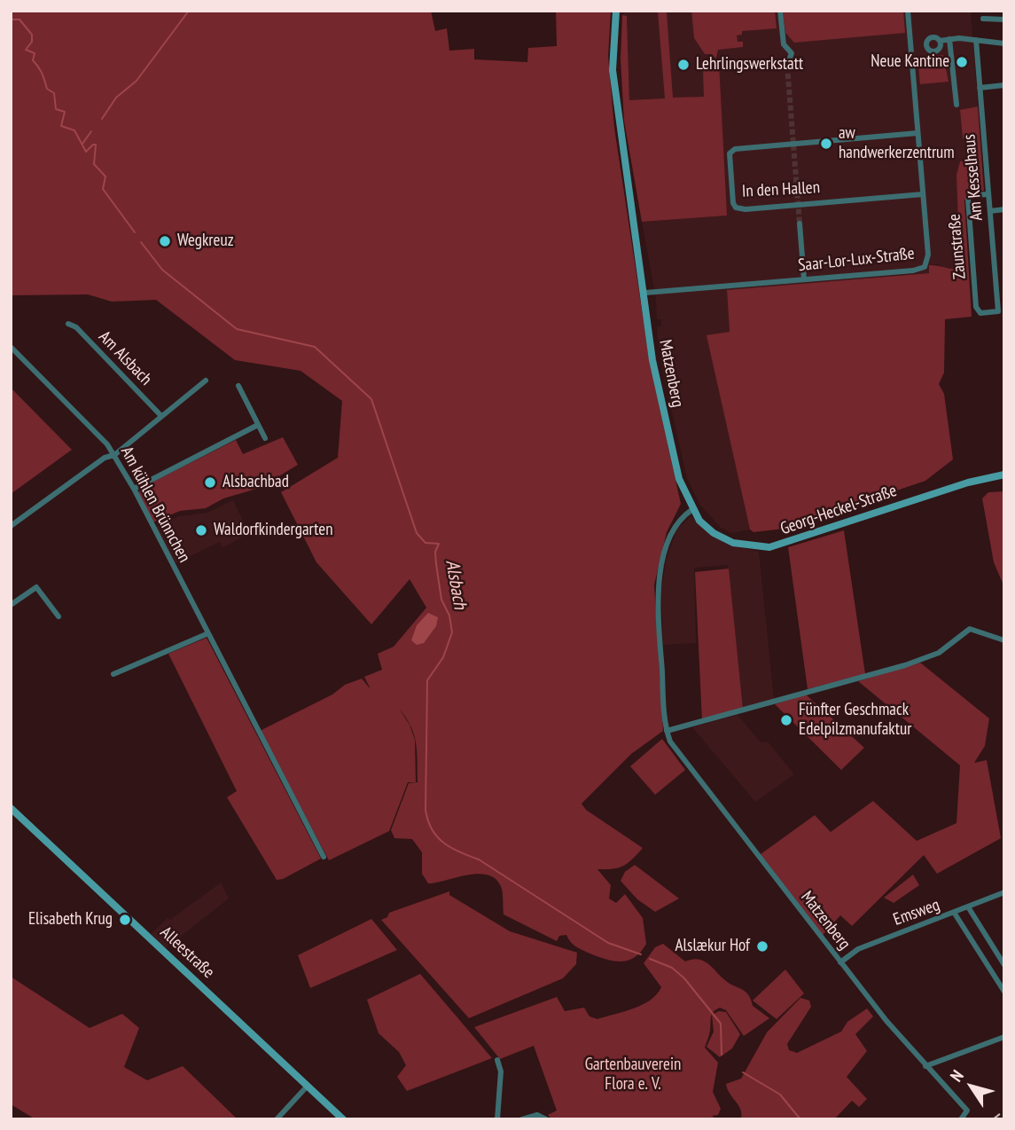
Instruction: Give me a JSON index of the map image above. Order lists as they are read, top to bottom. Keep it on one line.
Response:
{"streets":{"street":["Am Kesselhaus","In den Hallen","Zaunstraße","Saar-Lor-Lux-Straße","Am Alsbach","Matzenberg","Am kühlen Brünnchen","Georg-Heckel-Straße","Emsweg","Alleestraße"]},"crossings":[["Am Kesselhaus","Zaunstraße"],["In den Hallen","Saar-Lor-Lux-Straße"],["Saar-Lor-Lux-Straße","Matzenberg"],["Matzenberg","Georg-Heckel-Straße"],["Matzenberg","Emsweg"]],"water":["Alsbach"],"parks":["Gartenbauverein Flora e. V."],"places":["Neue Kantine","Lehrlingswerkstatt","aw handwerkerzentrum","Wegkreuz","Alsbachbad","Waldorfkindergarten","Fünfter Geschmack Edelpilzmanufaktur","Elisabeth Krug","Alslækur Hof"],"north":"top left"}
